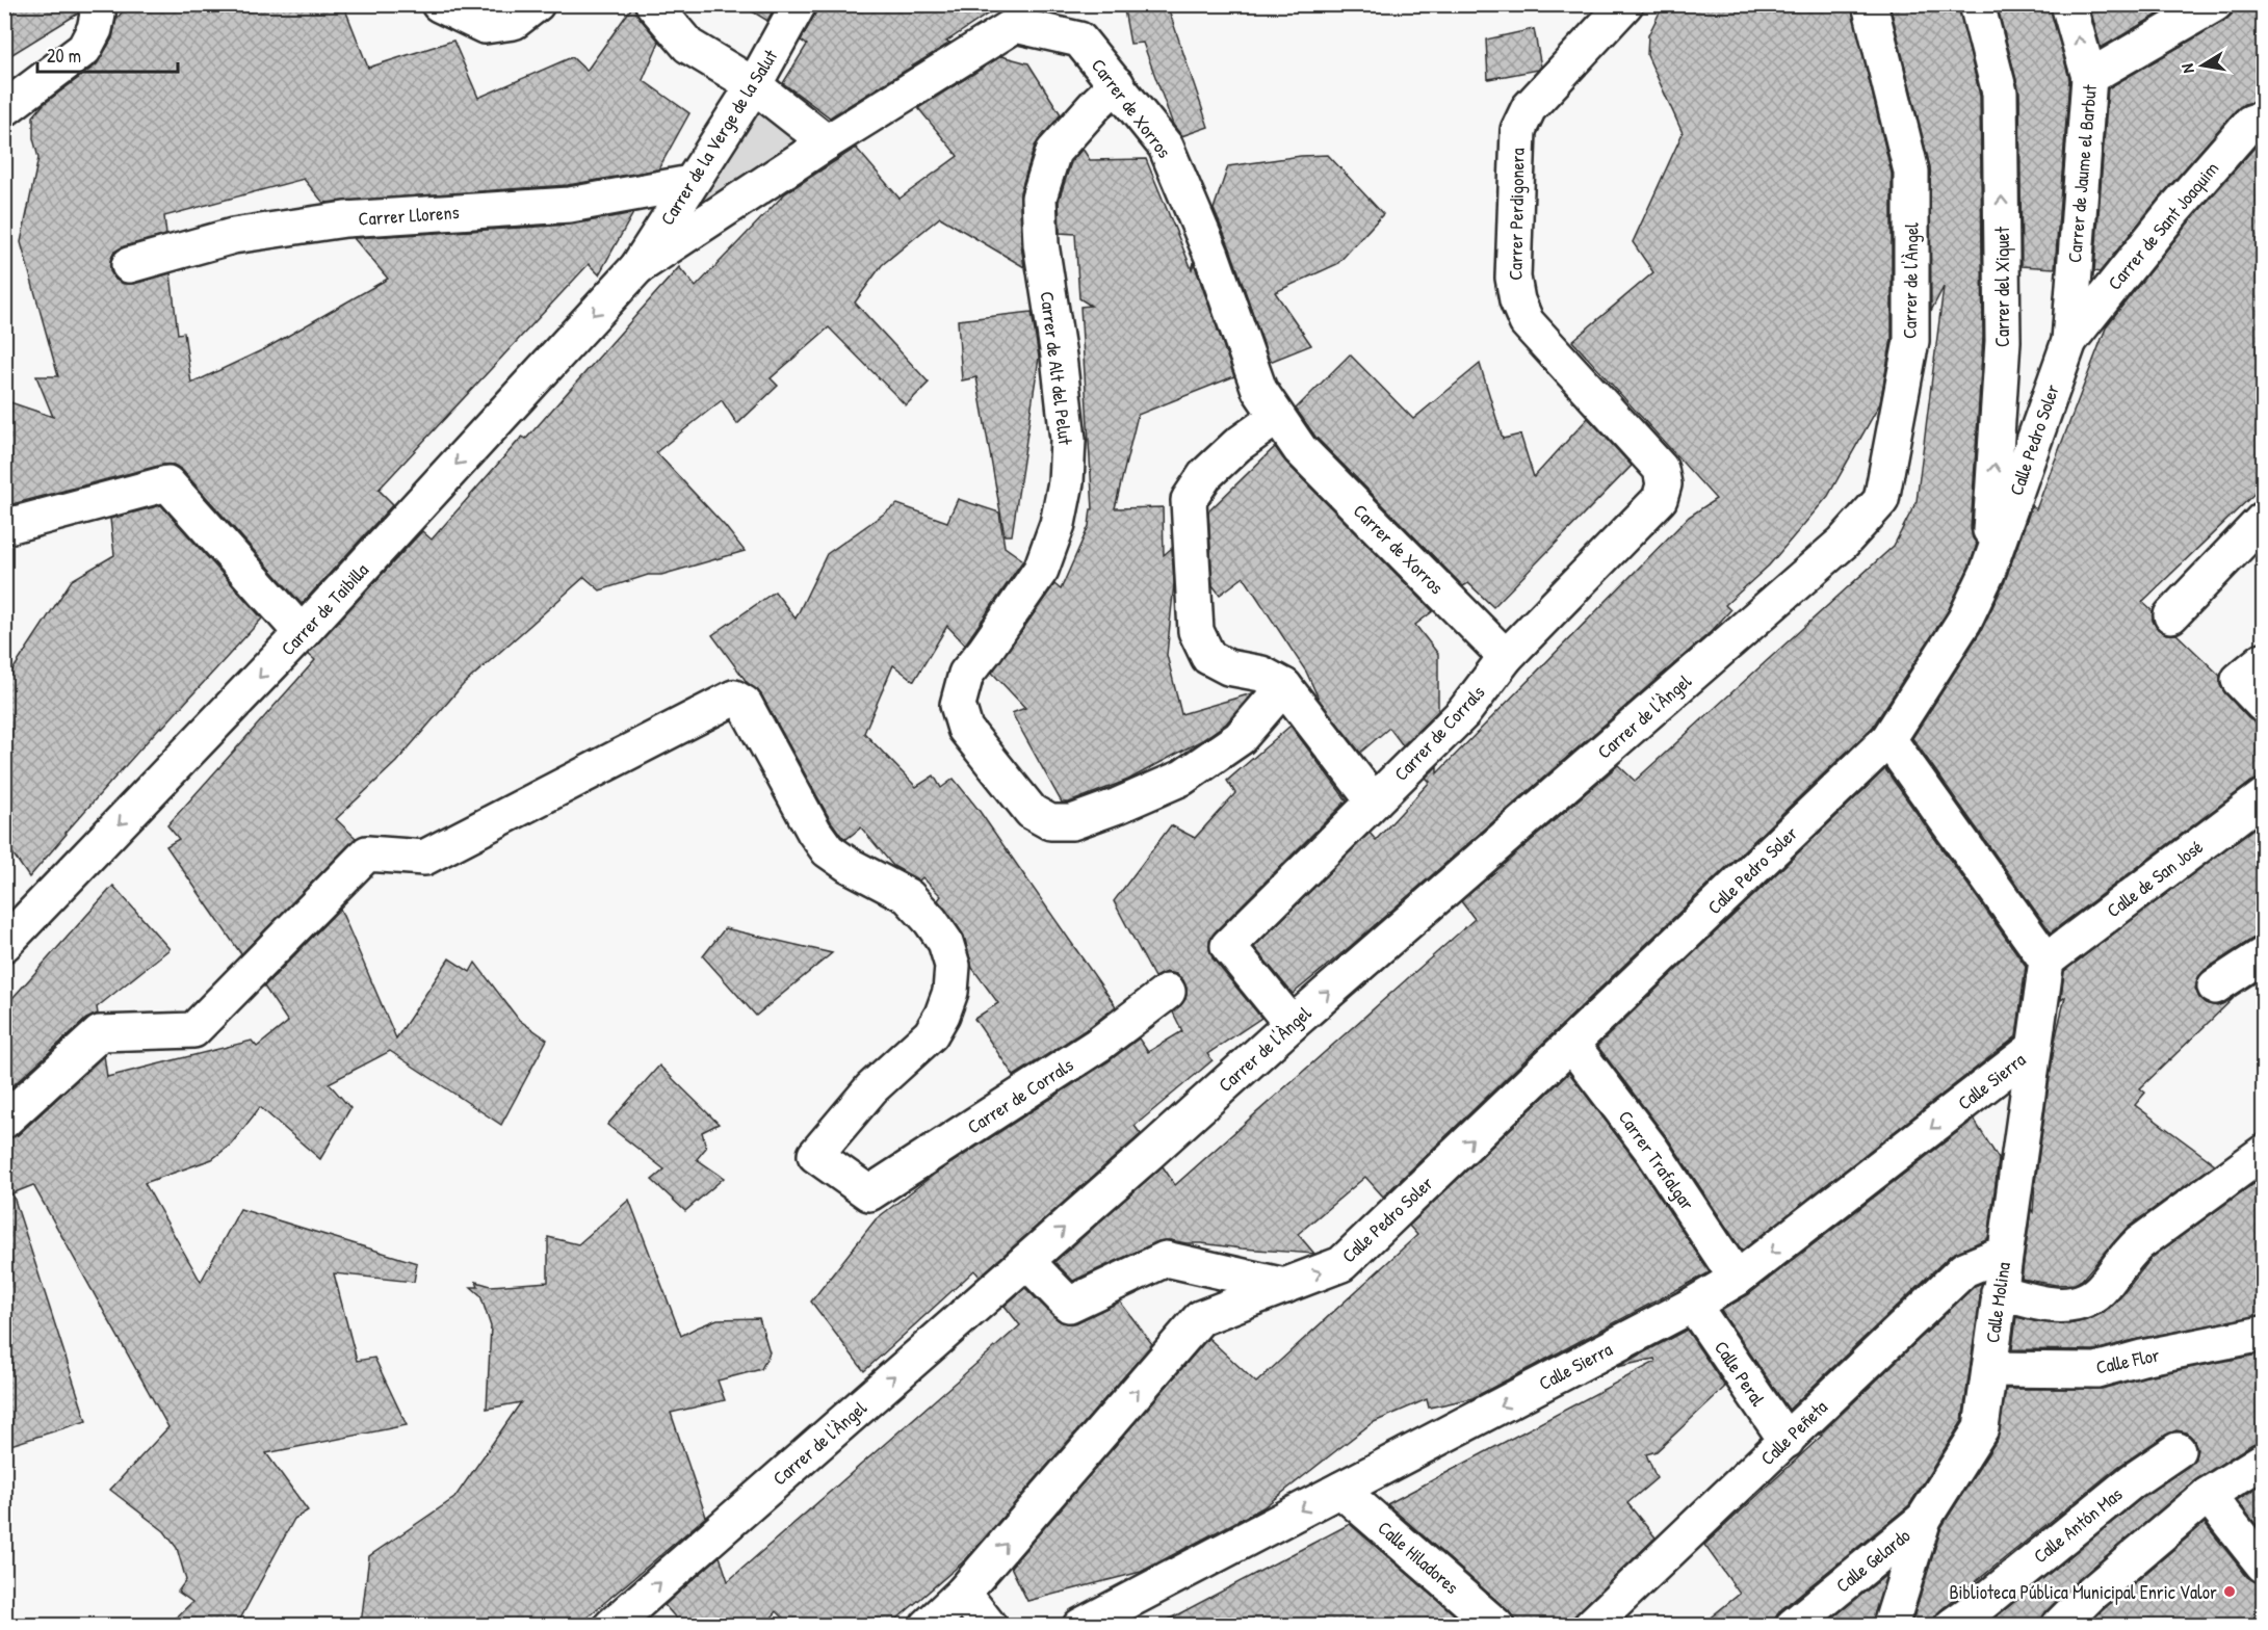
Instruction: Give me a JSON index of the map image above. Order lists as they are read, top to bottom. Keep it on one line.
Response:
{"streets":{"street":["Carrer de Xorros","Carrer de la Verge de la Salut","Carrer de Jaume el Barbut","Carrer Perdigonera","Carrer Llorens","Carrer de Sant Joaquim","Carrer de l'Àngel","Carrer del Xiquet","Carrer de Alt del Pelut","Calle Pedro Soler","Carrer de Taibilla","Carrer de Corrals","Calle de San José","Calle Sierra","Carrer Trafalgar","Calle Molina","Calle Flor","Calle Peral","Calle Peñeta","Calle Antón Mas","Calle Hiladores","Calle Gelardo"]},"crossings":[["Carrer de Xorros","Carrer de la Verge de la Salut"],["Carrer de Xorros","Carrer de Alt del Pelut"],["Carrer de Xorros","Carrer de Taibilla"],["Carrer de Xorros","Carrer de Corrals"],["Carrer de la Verge de la Salut","Carrer Llorens"],["Carrer de la Verge de la Salut","Carrer de Taibilla"],["Carrer de Jaume el Barbut","Carrer de Sant Joaquim"],["Carrer de Jaume el Barbut","Calle Pedro Soler"],["Carrer Perdigonera","Carrer de Corrals"],["Carrer de Sant Joaquim","Calle Pedro Soler"],["Carrer de l'Àngel","Carrer de Corrals"],["Carrer del Xiquet","Calle Pedro Soler"],["Calle Pedro Soler","Carrer Trafalgar"],["Calle de San José","Calle Molina"],["Calle Sierra","Carrer Trafalgar"],["Calle Sierra","Calle Molina"],["Calle Sierra","Calle Peral"],["Calle Sierra","Calle Hiladores"],["Calle Molina","Calle Flor"],["Calle Molina","Calle Peñeta"],["Calle Molina","Calle Gelardo"],["Calle Peral","Calle Peñeta"]],"one_way":["Carrer de l'Àngel","Carrer del Xiquet","Calle Pedro Soler","Carrer de Taibilla","Calle Sierra"],"places":["Biblioteca Pública Municipal Enric Valor"],"scale_bar":"20 m","north":"left"}
